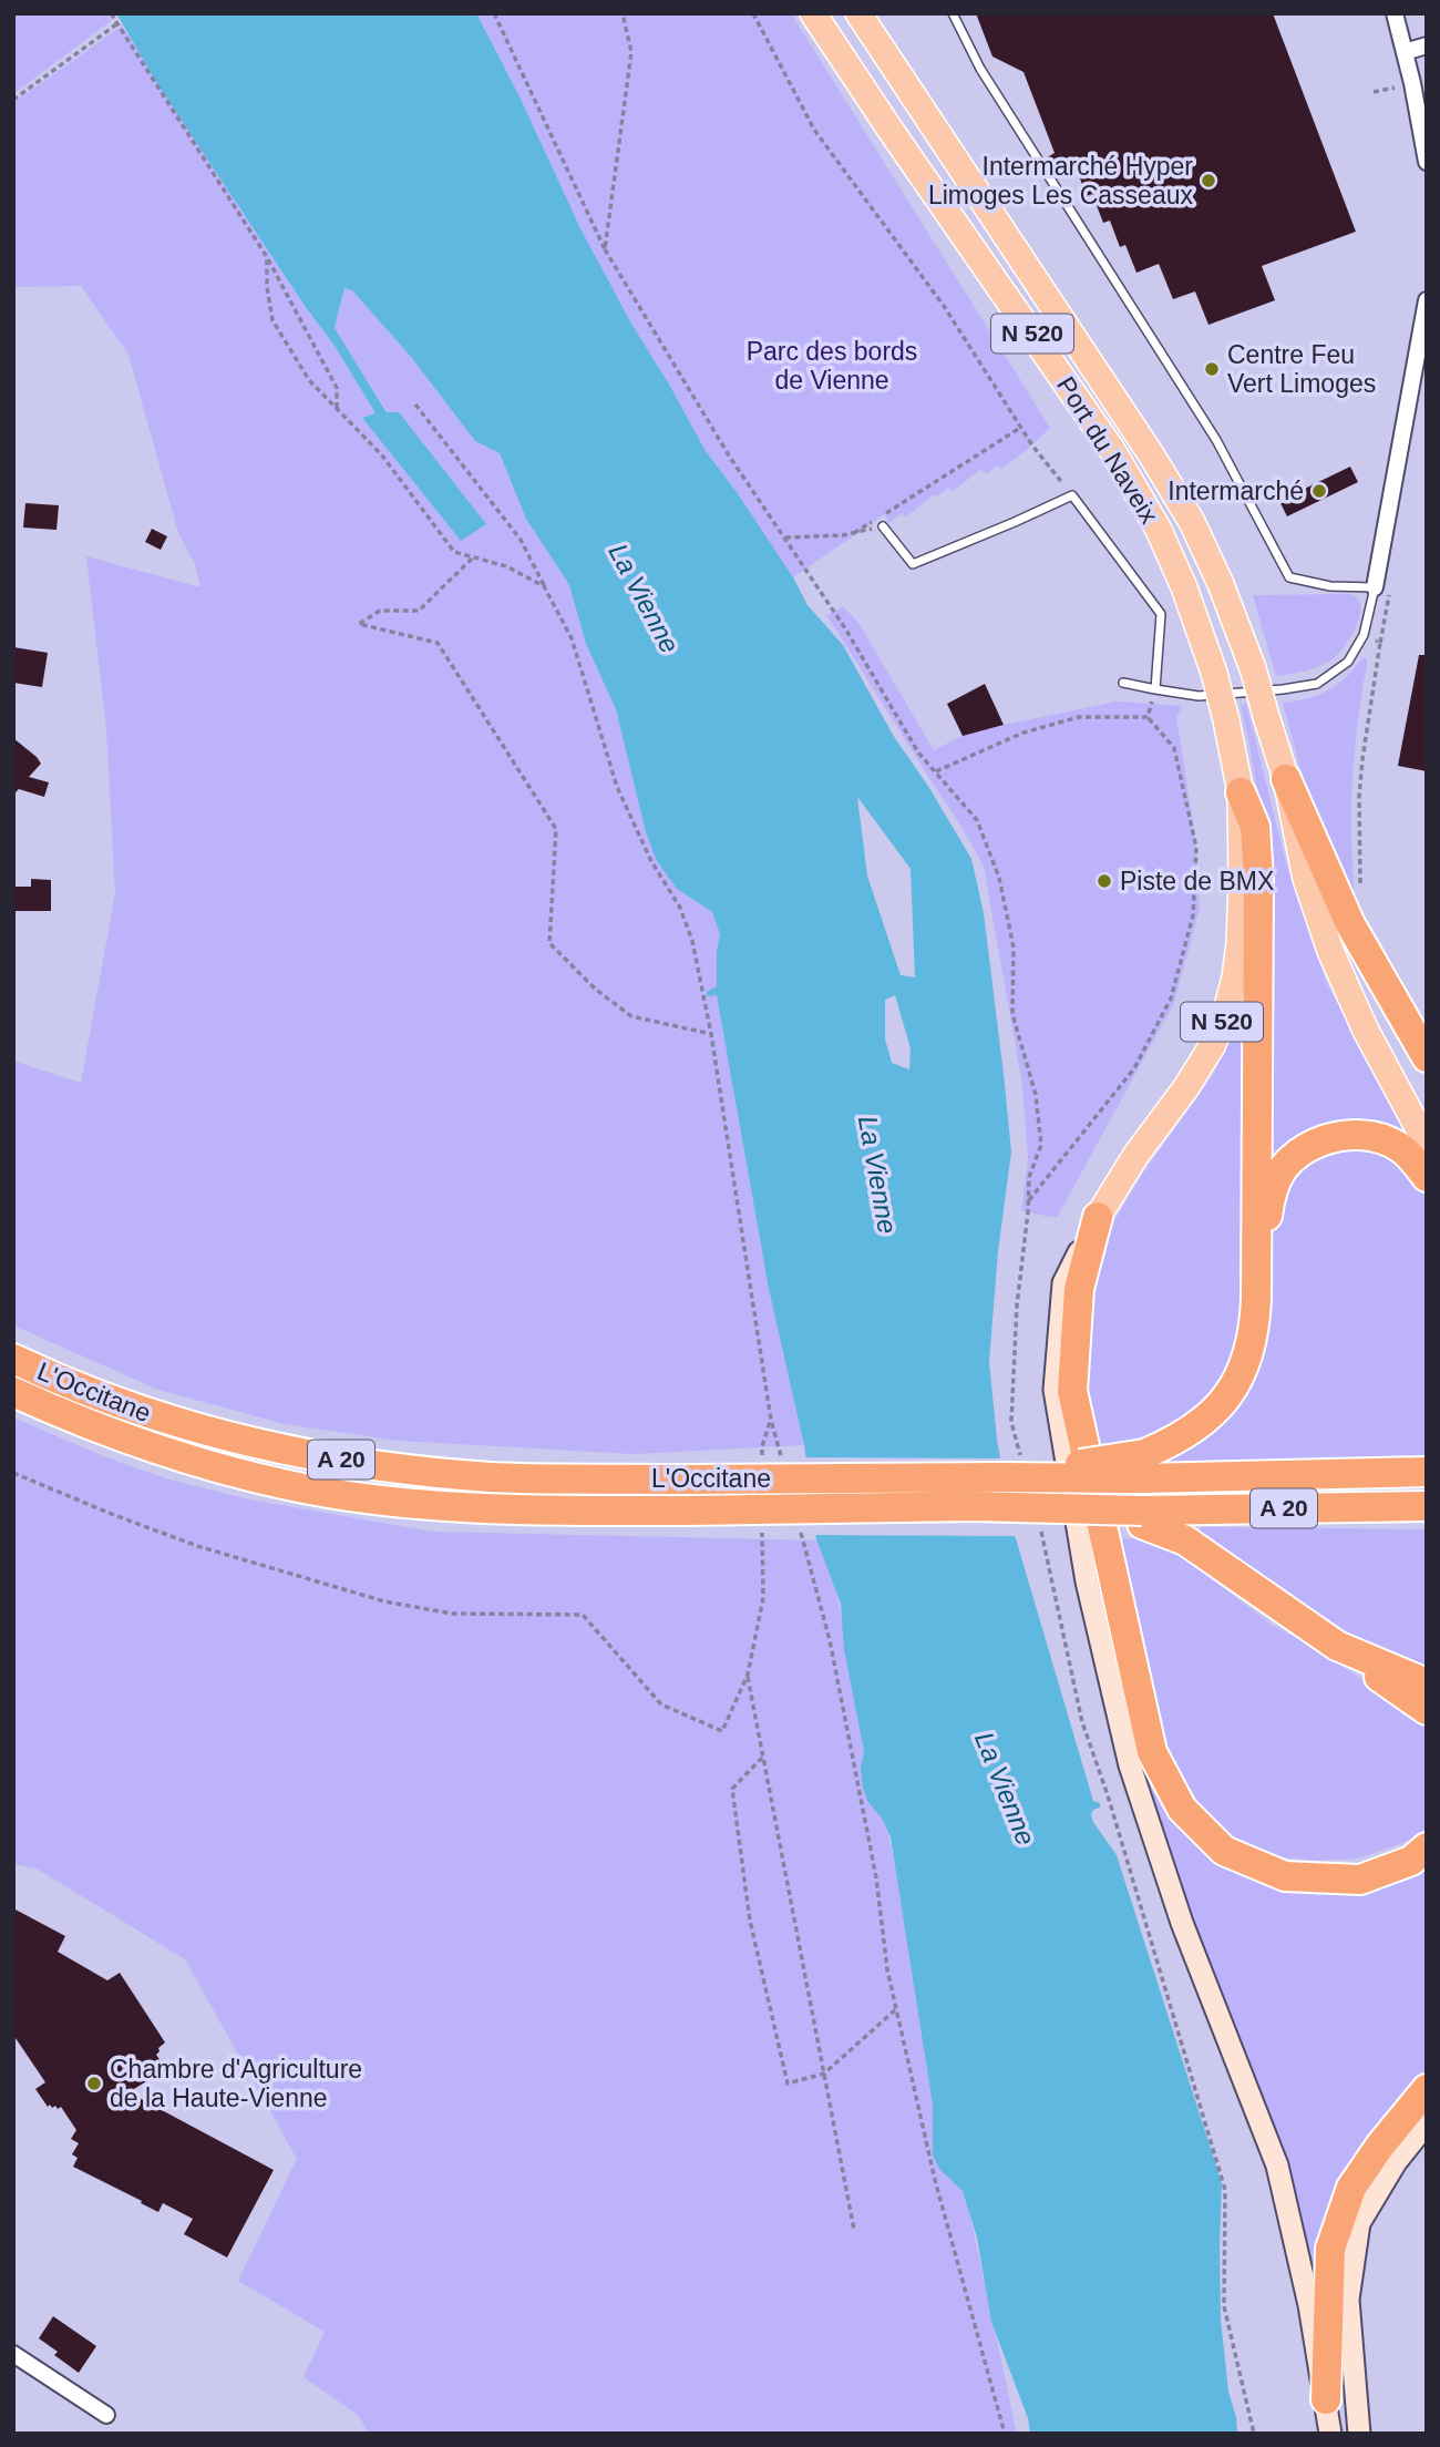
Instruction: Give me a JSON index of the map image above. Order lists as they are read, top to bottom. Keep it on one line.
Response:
{"streets":{"highway":["L'Occitane","A 20"],"main road":["N 520","Port du Naveix"]},"crossings":[["N 520","Port du Naveix"],["L'Occitane","A 20"]],"water":["La Vienne"],"parks":["Parc des bords de Vienne"],"places":["Intermarché Hyper Limoges Les Casseaux","Centre Feu Vert Limoges","Intermarché","Piste de BMX","Chambre d'Agriculture de la Haute-Vienne"]}
